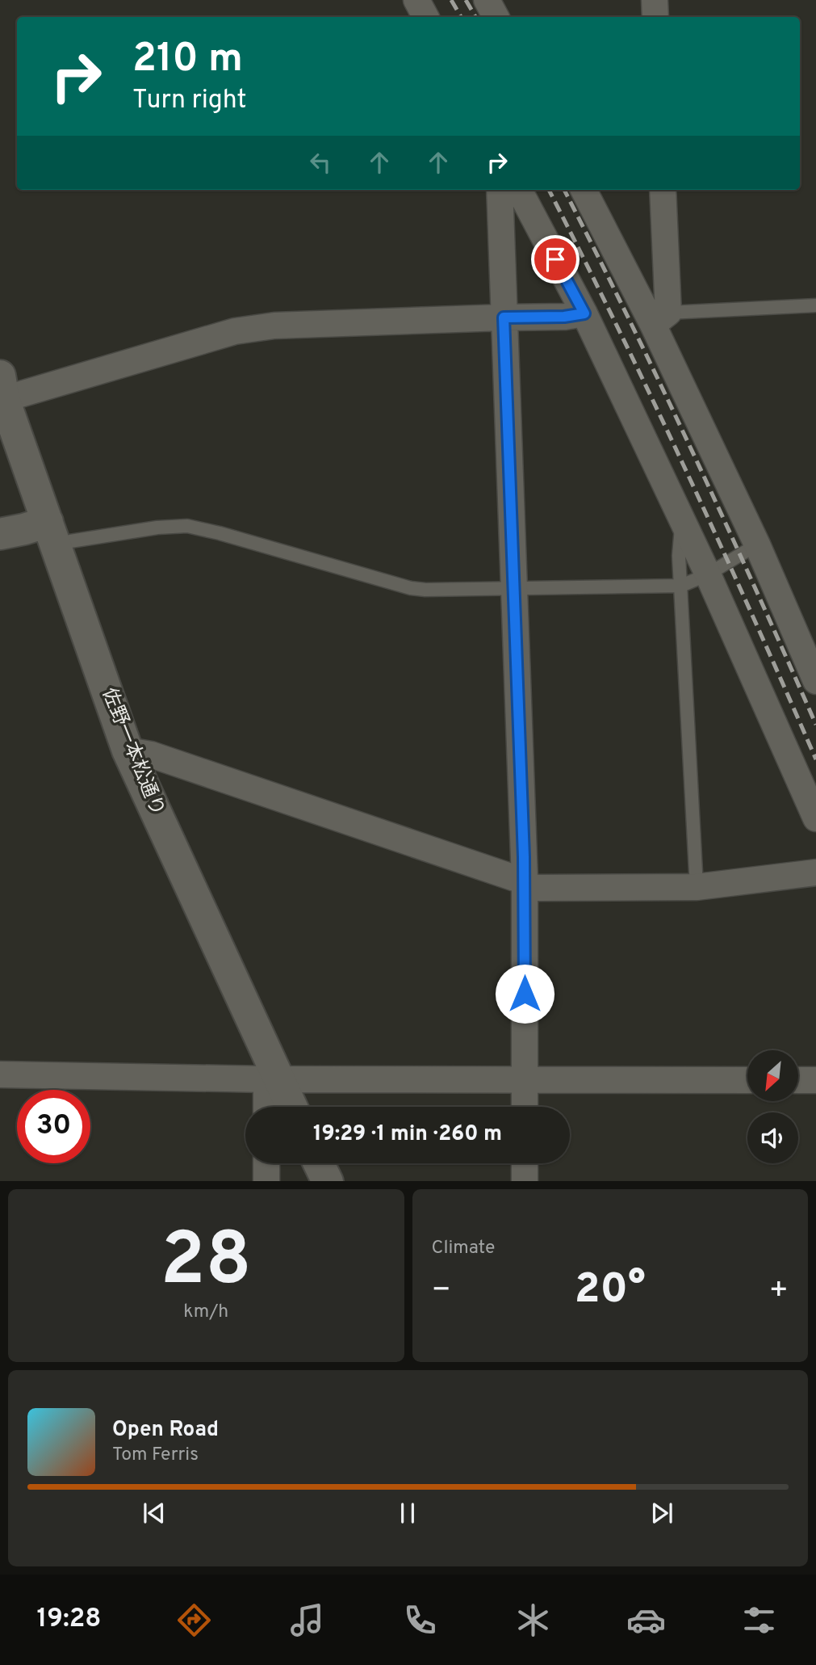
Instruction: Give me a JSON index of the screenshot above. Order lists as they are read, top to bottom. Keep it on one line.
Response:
{"streets":{"street":["佐野一本松通り"]},"north":"bottom left","page":{"turn":["210 m","Turn right"],"limit":"30","trip":"19:29 · 1 min · 260 m","tile":[["28","km/h"],"Climate"],"heat":["−","20°","+"],"song":["Open Road","Tom Ferris"],"tabs":"19:28"}}
